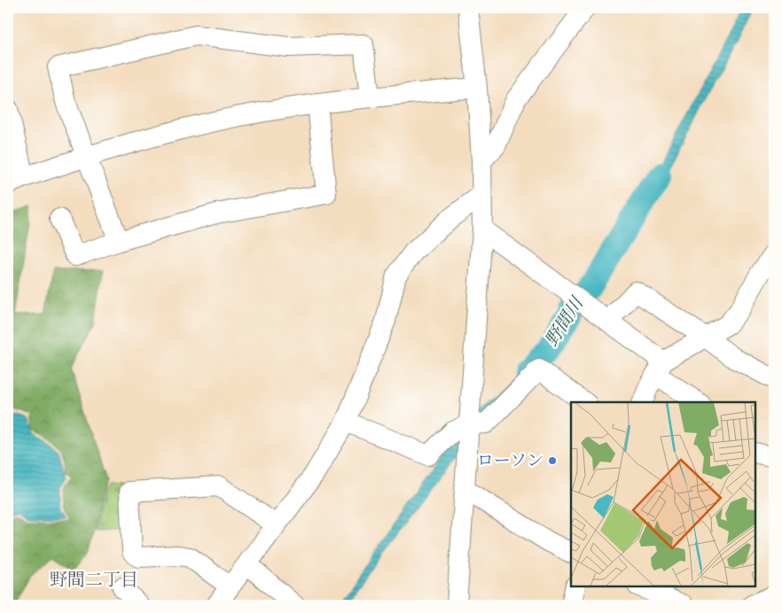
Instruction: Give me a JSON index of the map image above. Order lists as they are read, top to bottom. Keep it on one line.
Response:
{"districts":["野間二丁目"],"water":["野間川"],"places":["ローソン"]}
